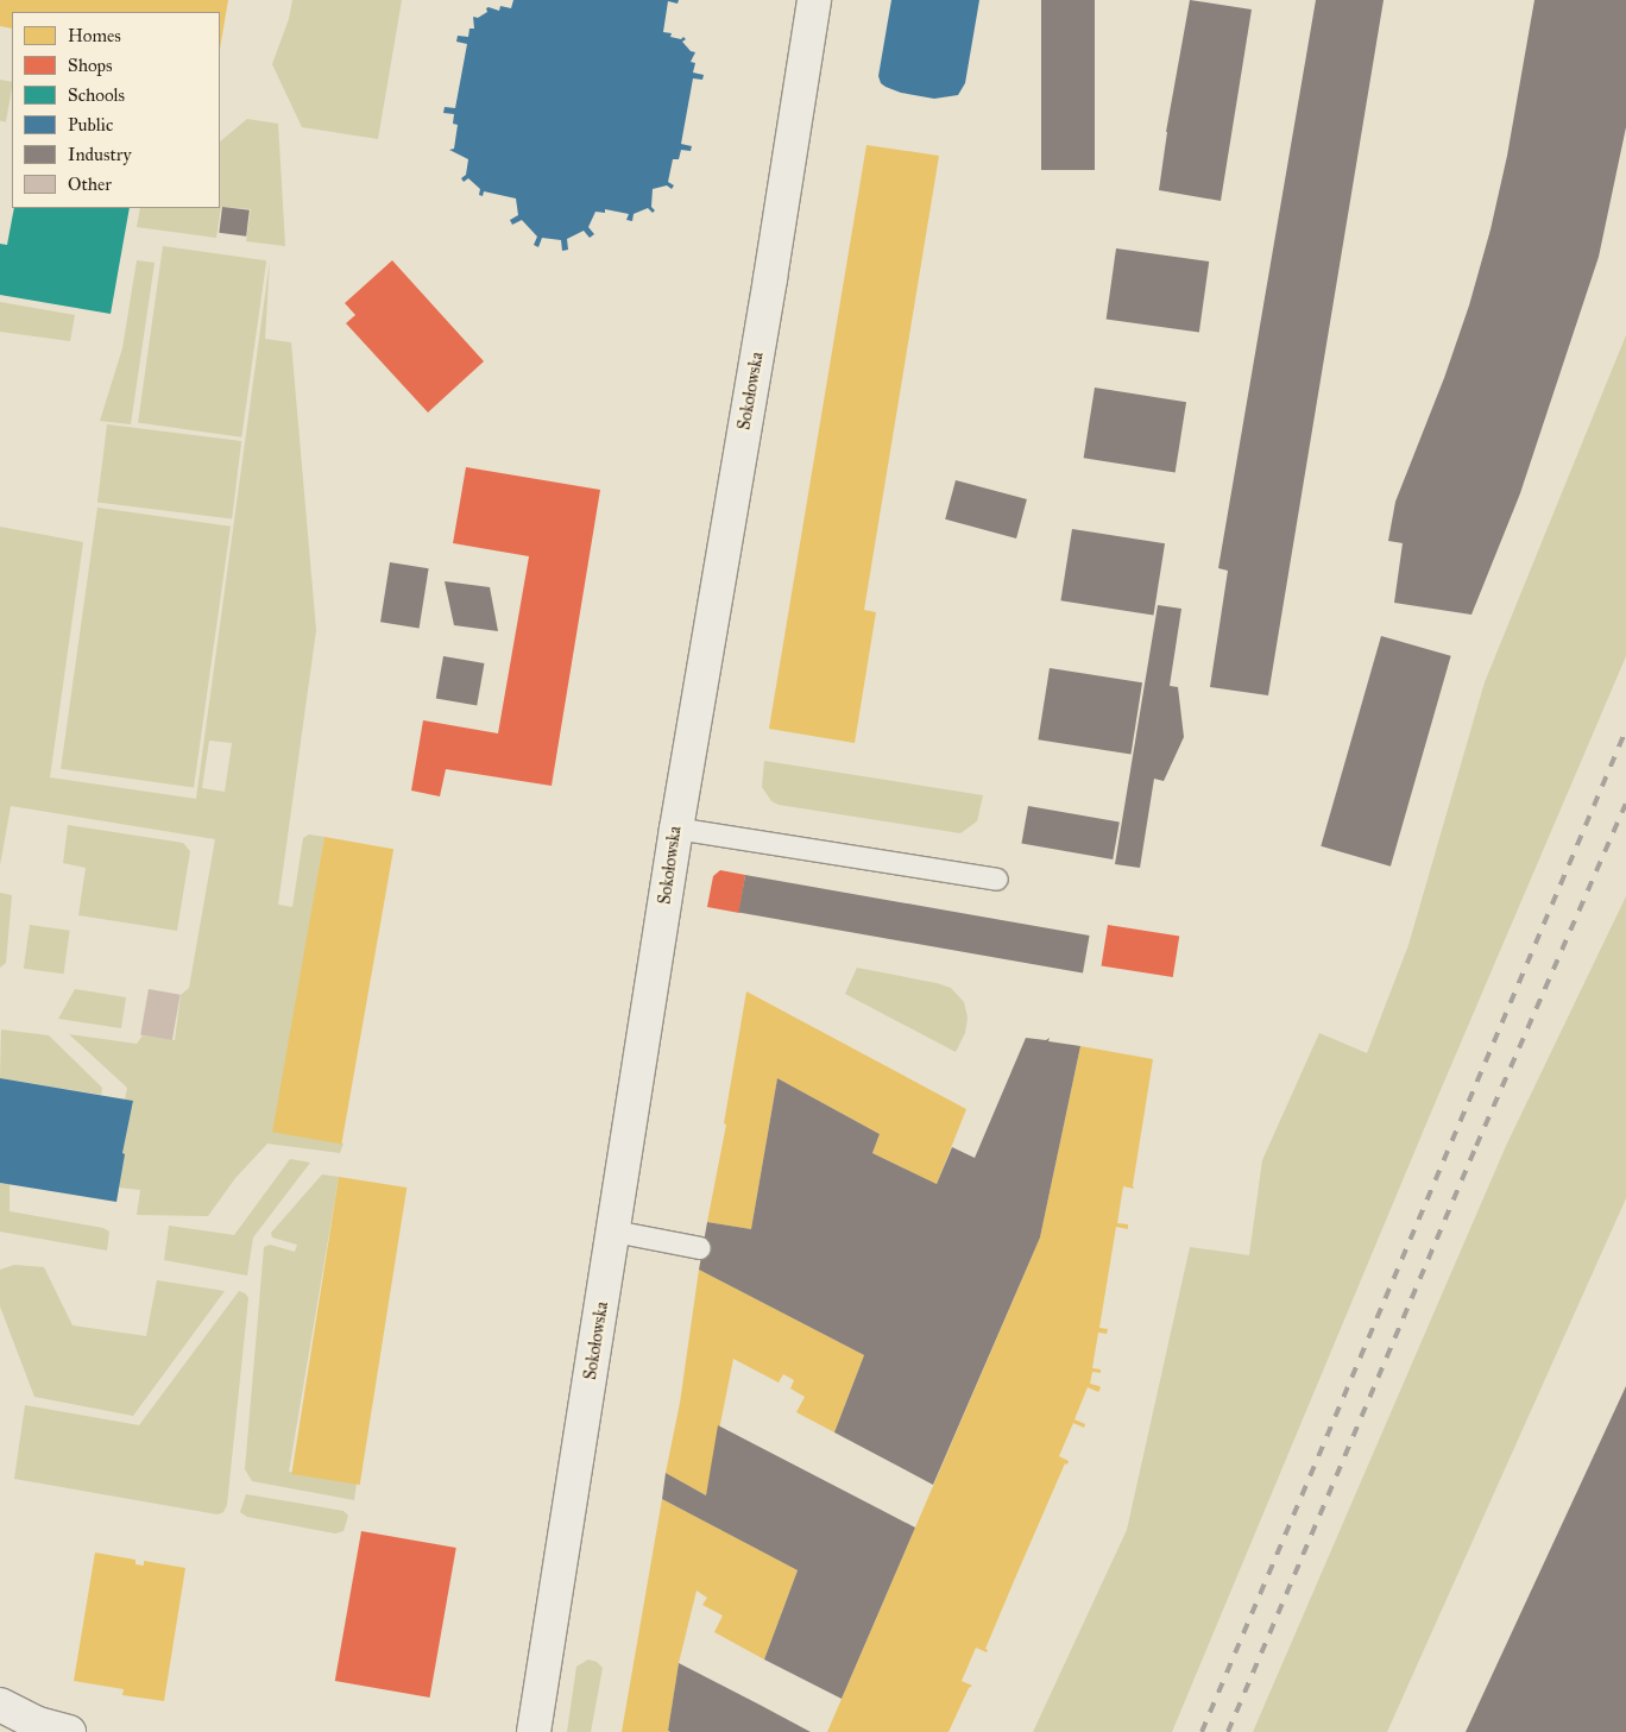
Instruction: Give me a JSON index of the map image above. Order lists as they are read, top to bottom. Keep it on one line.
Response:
{"streets":{"street":["Sokołowska"]},"legend":["Homes","Shops","Schools","Public","Industry","Other"]}
